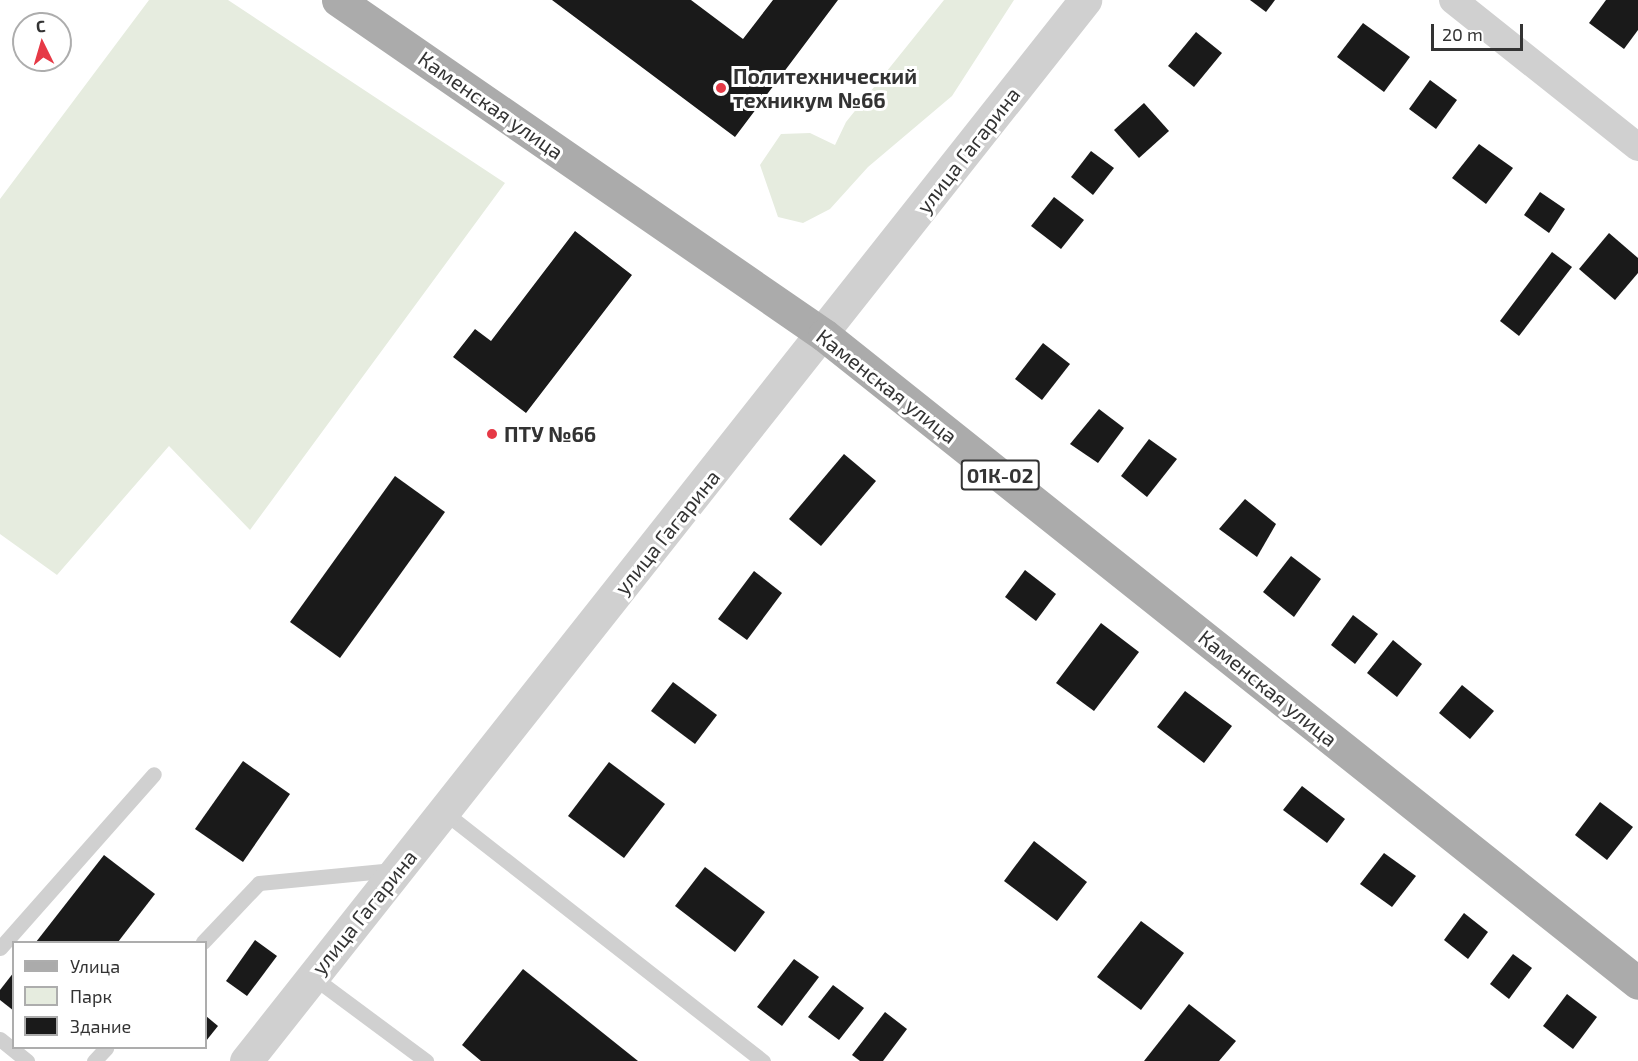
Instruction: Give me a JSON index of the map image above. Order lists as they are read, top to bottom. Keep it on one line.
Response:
{"streets":{"main road":["Каменская улица","01К-02"],"street":["улица Гагарина"]},"crossings":[["Каменская улица","улица Гагарина"]],"places":["Политехнический техникум №66","ПТУ №66"],"legend":["Улица","Парк","Здание"],"scale_bar":"20 m","north":"top"}
